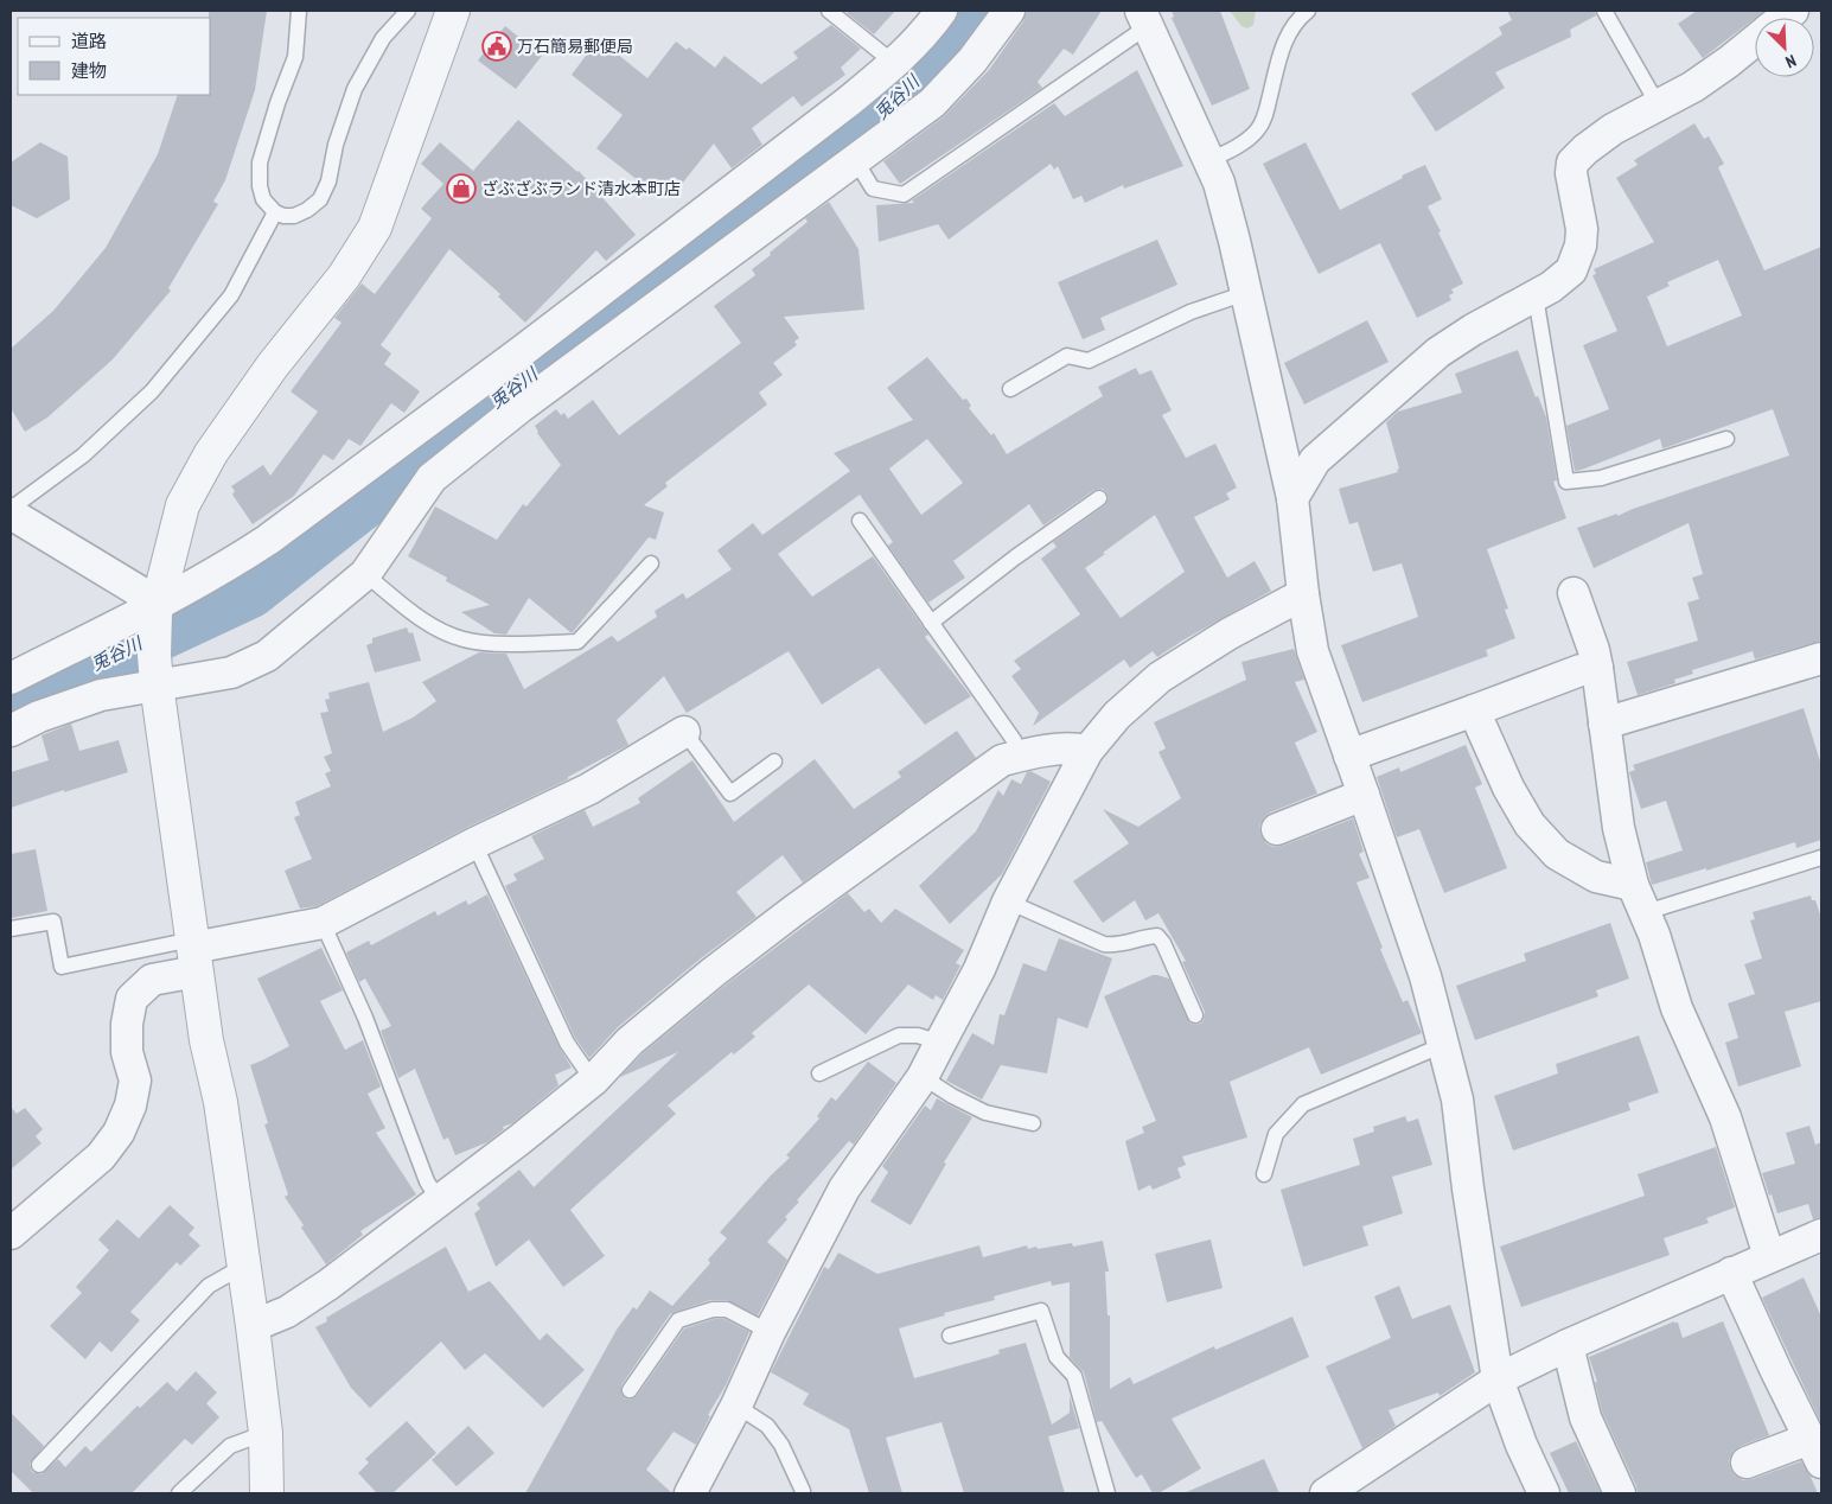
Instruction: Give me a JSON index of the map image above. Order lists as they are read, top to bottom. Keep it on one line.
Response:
{"water":["兎谷川"],"places":{"public building":["万石簡易郵便局"],"shop":["ざぶざぶランド清水本町店"]},"legend":["道路","建物"],"north":"bottom right"}
